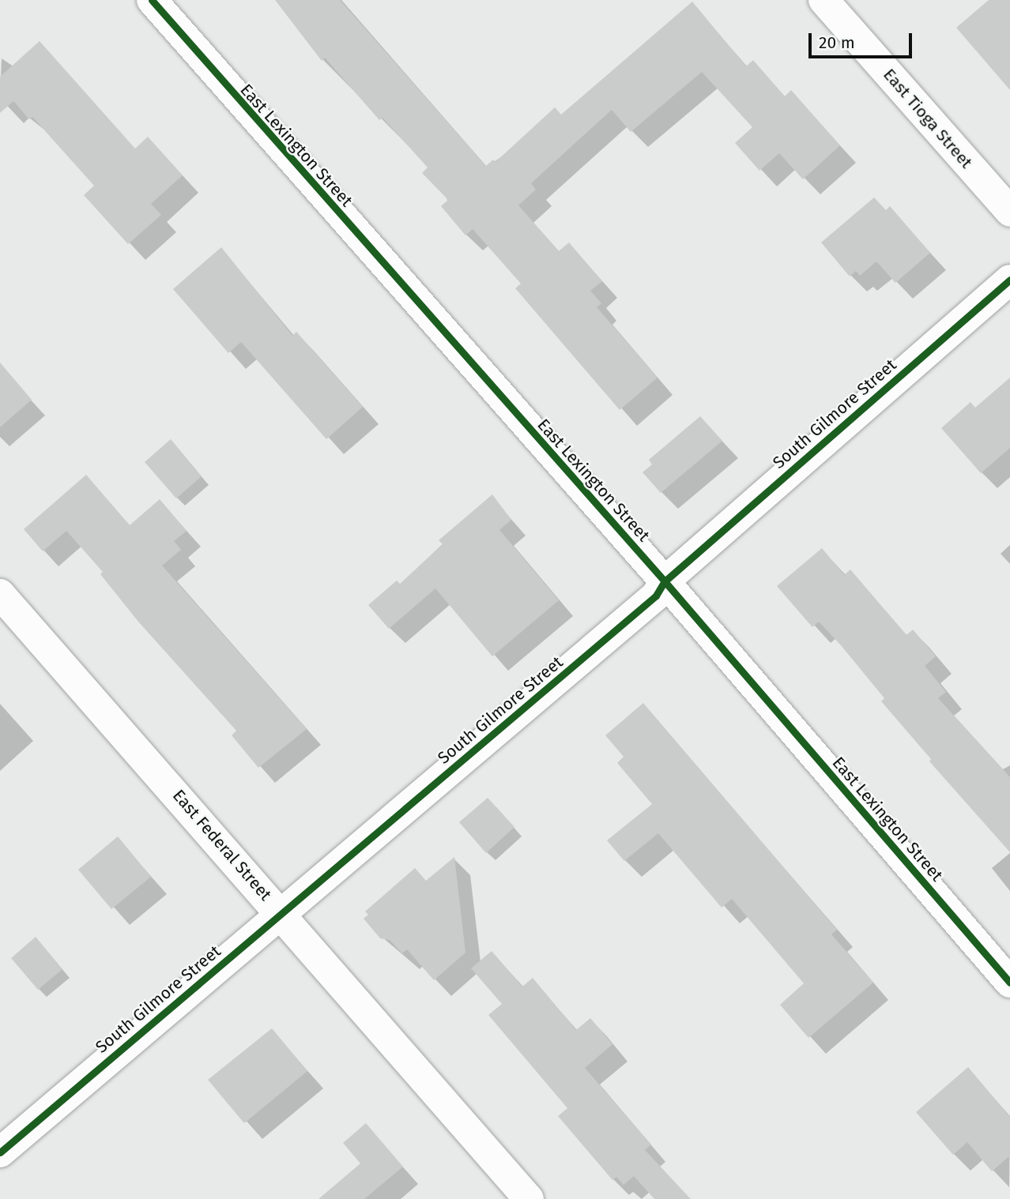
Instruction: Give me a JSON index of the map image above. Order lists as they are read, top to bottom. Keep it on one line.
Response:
{"streets":{"street":["East Tioga Street","East Lexington Street","South Gilmore Street","East Federal Street"]},"crossings":[["East Lexington Street","South Gilmore Street"],["South Gilmore Street","East Federal Street"]],"scale_bar":"20 m"}
